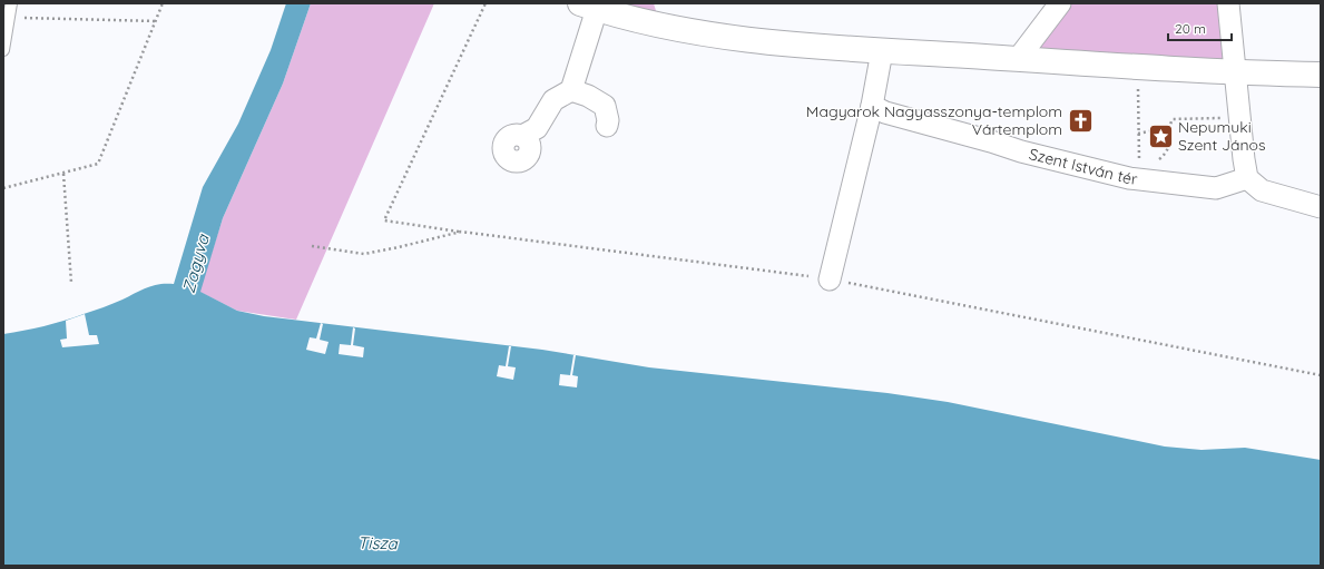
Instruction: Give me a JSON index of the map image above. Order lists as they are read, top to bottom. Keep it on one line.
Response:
{"streets":{"street":["Szent István tér"]},"water":["Zagyva","Tisza"],"places":{"church":["Magyarok Nagyasszonya-templom Vártemplom"],"place":["Nepumuki Szent János"]},"scale_bar":"20 m"}
